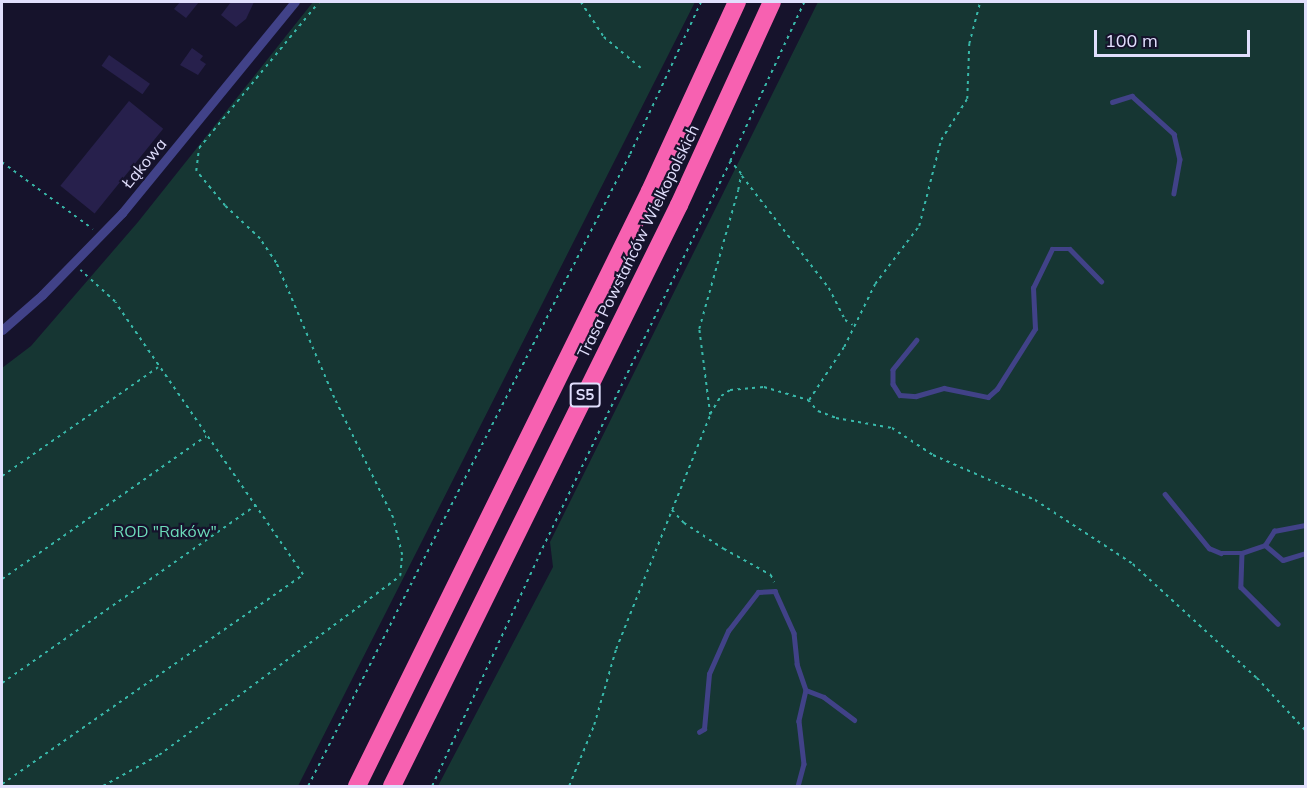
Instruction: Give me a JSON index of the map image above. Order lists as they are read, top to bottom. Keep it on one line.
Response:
{"streets":{"highway":["Trasa Powstańców Wielkopolskich","S5"],"street":["Łąkowa"]},"parks":["ROD \"Raków\""],"scale_bar":"100 m"}
